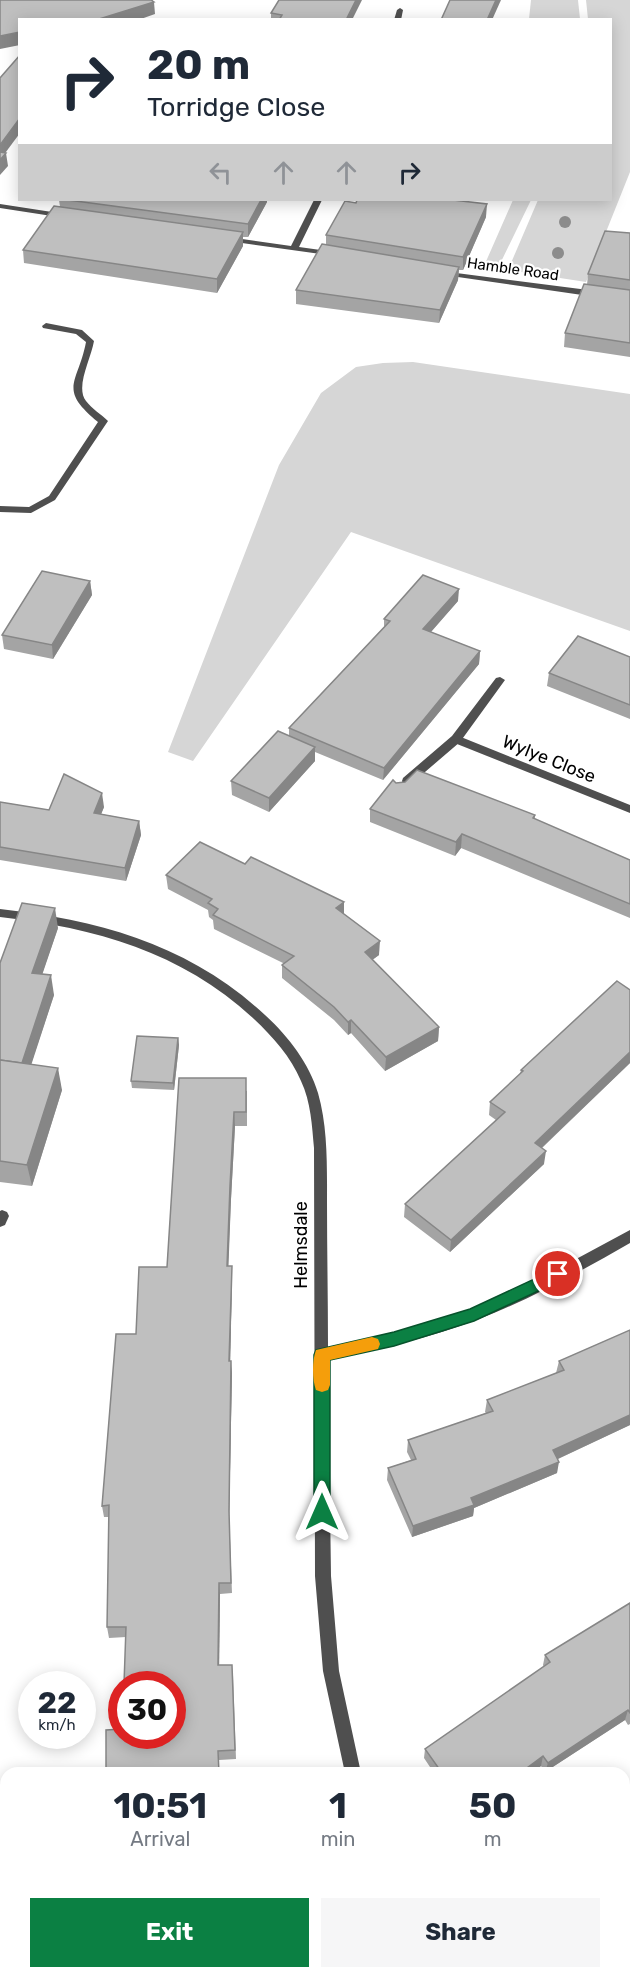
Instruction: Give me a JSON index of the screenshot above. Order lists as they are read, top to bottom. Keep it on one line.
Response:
{"streets":{"street":["Hamble Road","Wylye Close","Helmsdale"]},"page":{"turn":["20 m","Torridge Close"],"speed":"22 km/h","limit":"30","eta":["10:51","Arrival","1","min","50","m"],"buttons":["Exit","Share"]}}
